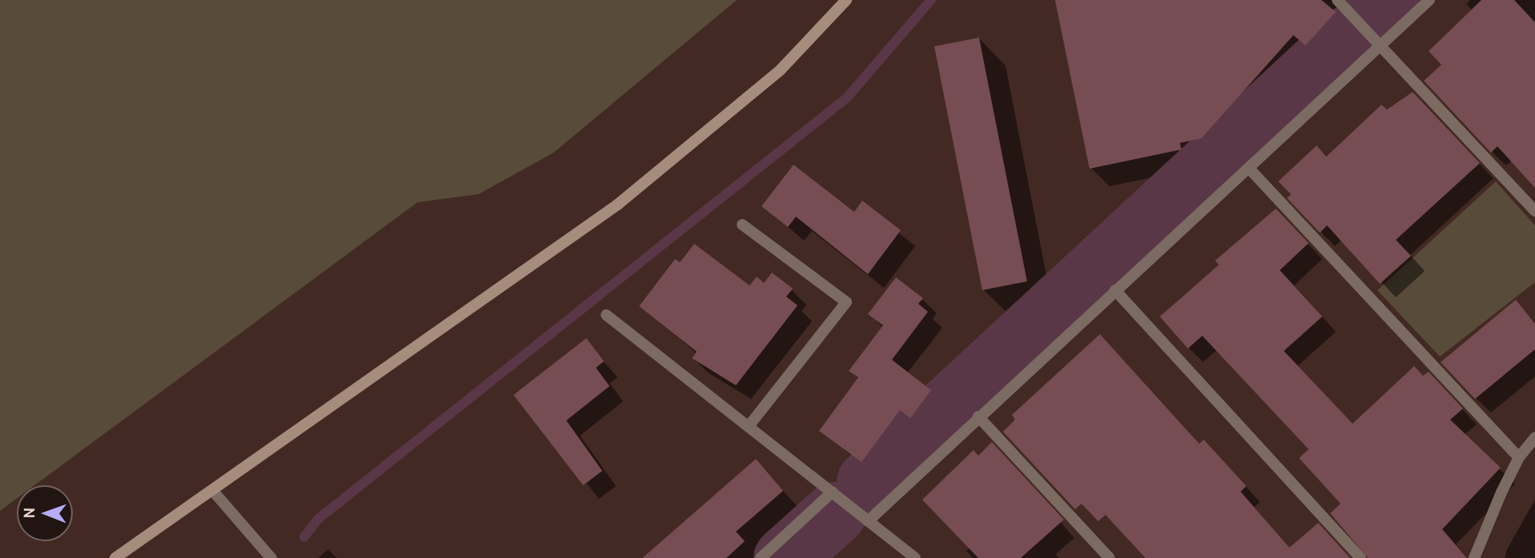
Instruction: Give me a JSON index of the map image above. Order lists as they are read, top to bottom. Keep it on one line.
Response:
{"north":"left"}
